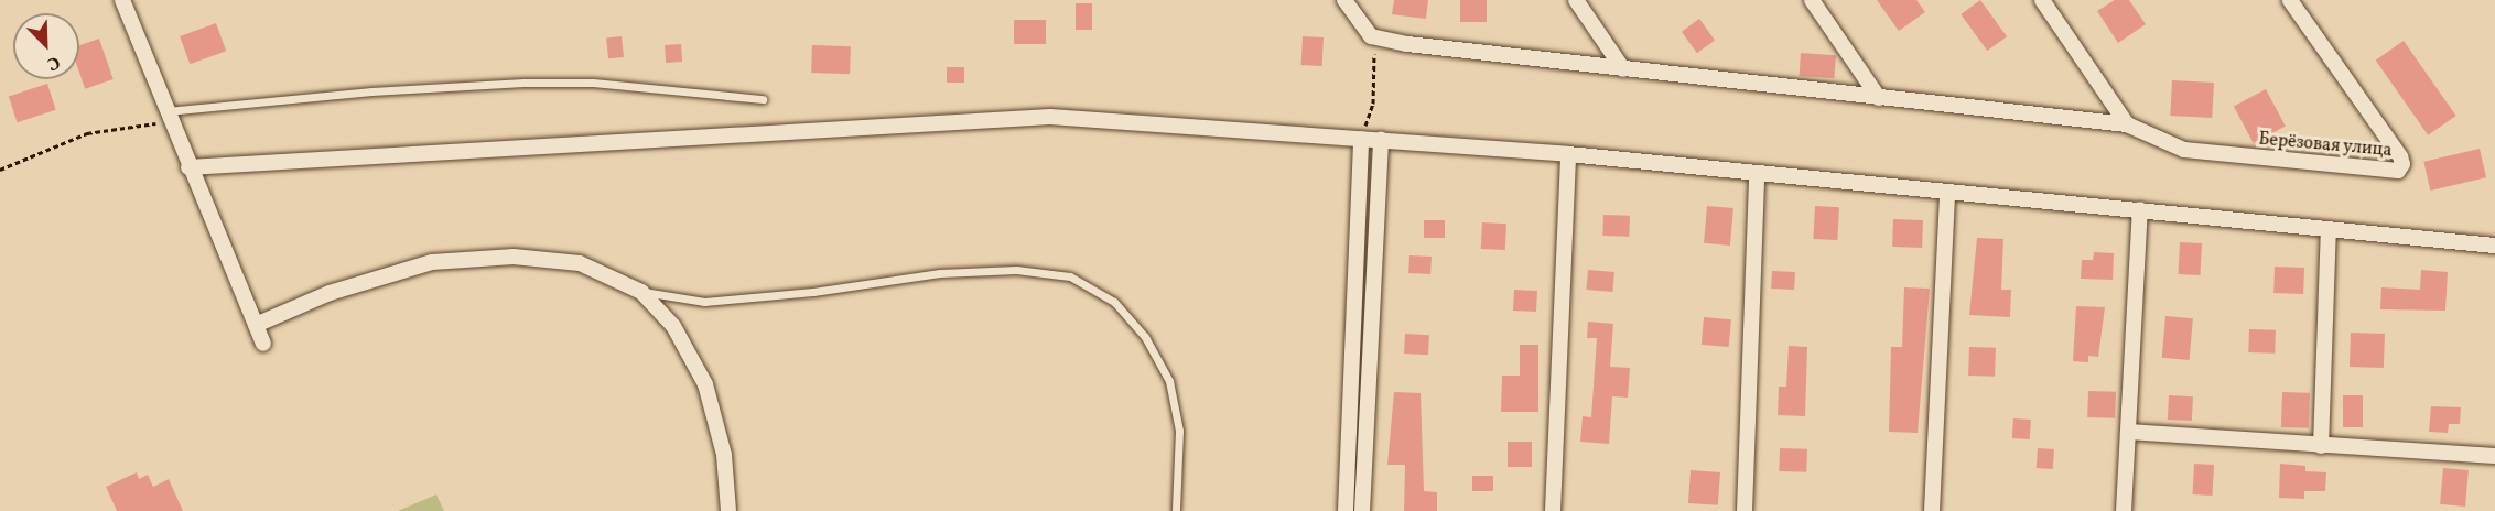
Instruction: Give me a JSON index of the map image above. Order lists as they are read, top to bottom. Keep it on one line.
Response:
{"streets":{"street":["Берёзовая улица"]},"north":"bottom right"}
